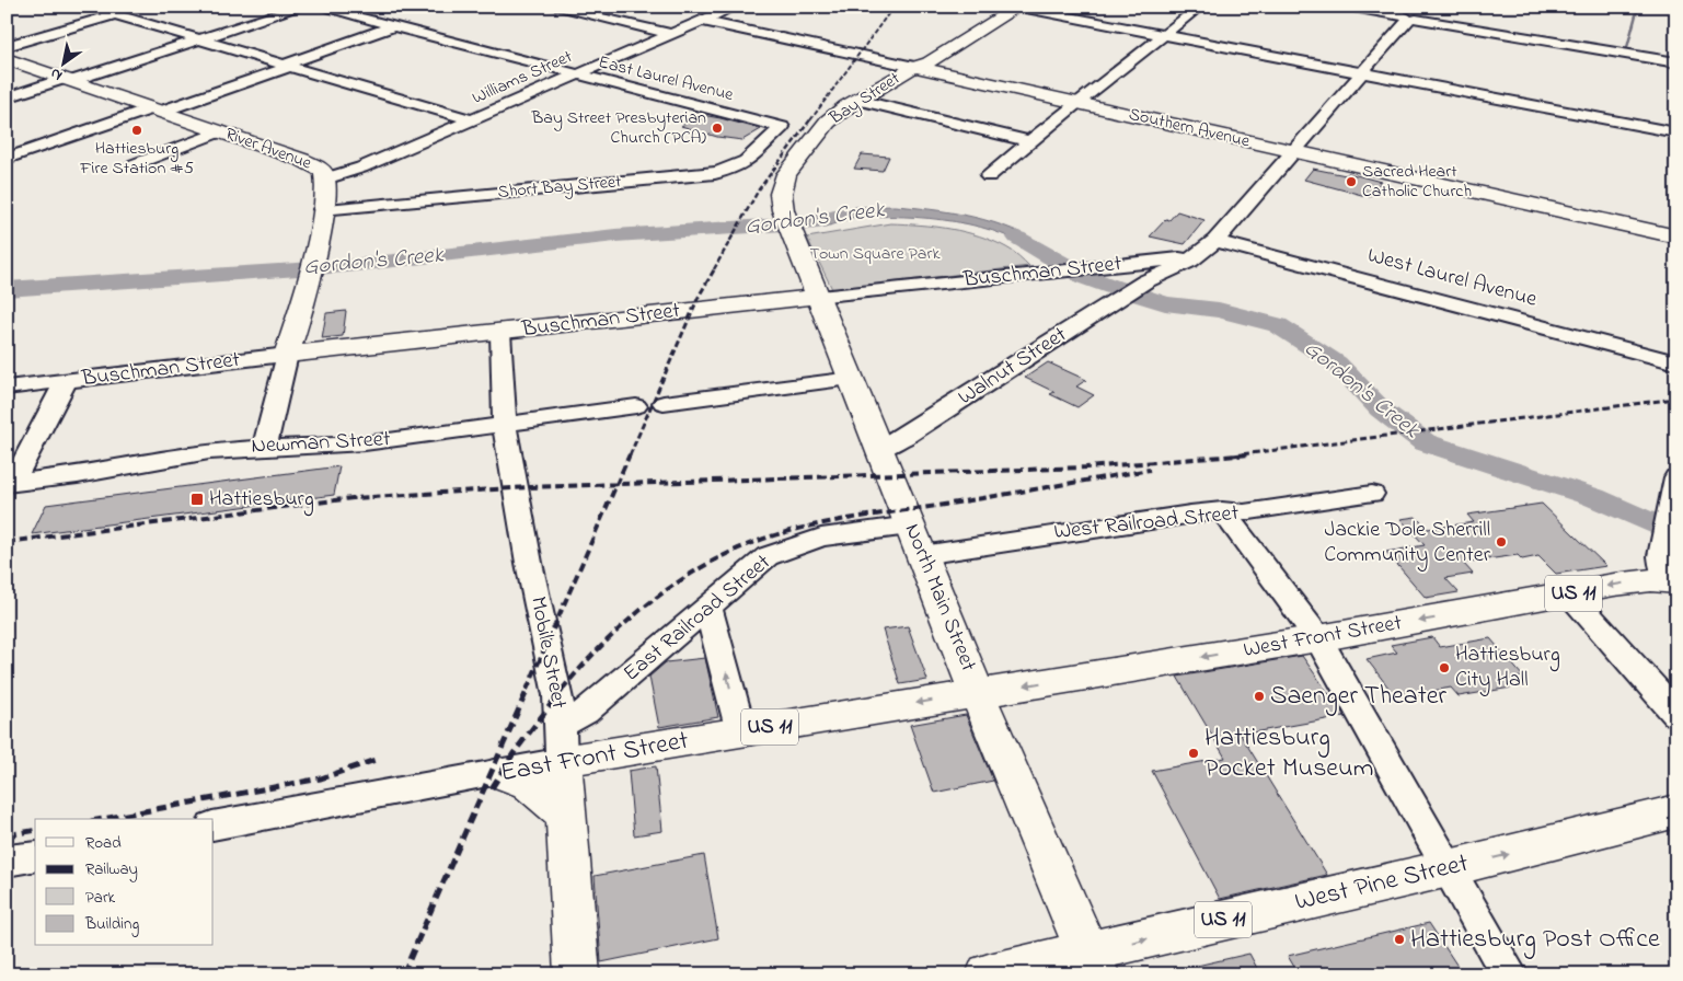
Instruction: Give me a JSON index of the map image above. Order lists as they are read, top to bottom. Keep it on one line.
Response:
{"streets":{"main road":["Bay Street","Southern Avenue","River Avenue","Buschman Street","US 11","North Main Street","West Front Street","Mobile Street","East Front Street","West Pine Street"],"street":["Williams Street","East Laurel Avenue","Short Bay Street","West Laurel Avenue","Walnut Street","Newman Street","West Railroad Street","East Railroad Street"]},"crossings":[["Williams Street","East Laurel Avenue"],["Williams Street","Southern Avenue"],["Williams Street","River Avenue"],["East Laurel Avenue","Short Bay Street"],["Bay Street","Southern Avenue"],["Bay Street","North Main Street"],["Southern Avenue","Walnut Street"],["River Avenue","Short Bay Street"],["River Avenue","Buschman Street"],["River Avenue","Newman Street"],["Buschman Street","Walnut Street"],["Buschman Street","North Main Street"],["Buschman Street","Mobile Street"],["West Laurel Avenue","Walnut Street"],["Walnut Street","North Main Street"],["Newman Street","Mobile Street"],["West Railroad Street","North Main Street"],["West Railroad Street","East Railroad Street"],["US 11","North Main Street"],["US 11","West Pine Street"],["North Main Street","East Railroad Street"],["North Main Street","West Front Street"],["North Main Street","East Front Street"],["North Main Street","West Pine Street"],["East Railroad Street","Mobile Street"],["East Railroad Street","East Front Street"],["West Front Street","East Front Street"],["Mobile Street","East Front Street"]],"one_way":["West Front Street","West Pine Street"],"water":["Gordon's Creek"],"parks":["Town Square Park"],"places":{"other":["Bay Street Presbyterian Church (PCA)","Hattiesburg Fire Station #5","Sacred Heart Catholic Church","Jackie Dole Sherrill Community Center","Hattiesburg City Hall","Saenger Theater","Hattiesburg Pocket Museum","Hattiesburg Post Office"],"transit":["Hattiesburg"]},"legend":["Road","Railway","Park","Building"],"north":"bottom left"}
